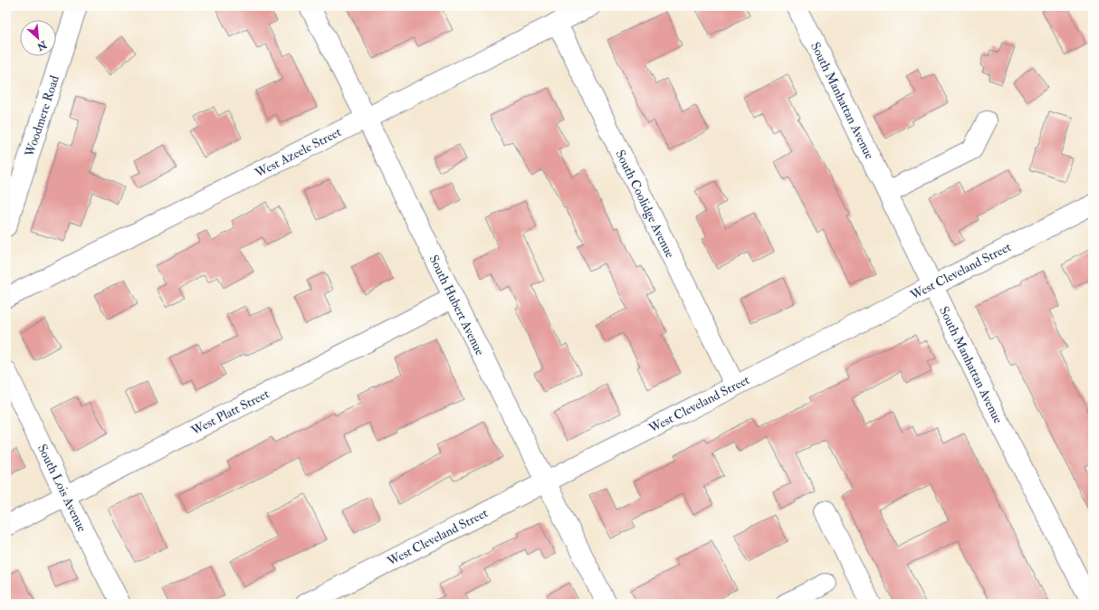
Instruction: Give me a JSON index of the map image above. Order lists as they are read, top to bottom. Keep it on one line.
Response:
{"streets":{"street":["South Manhattan Avenue","Woodmere Road","West Azeele Street","South Coolidge Avenue","West Cleveland Street","South Hubert Avenue","West Platt Street","South Lois Avenue"]},"crossings":[["South Manhattan Avenue","West Cleveland Street"],["West Azeele Street","South Coolidge Avenue"],["West Azeele Street","South Hubert Avenue"],["South Coolidge Avenue","West Cleveland Street"],["West Cleveland Street","South Hubert Avenue"],["South Hubert Avenue","West Platt Street"],["West Platt Street","South Lois Avenue"]],"north":"bottom right"}
